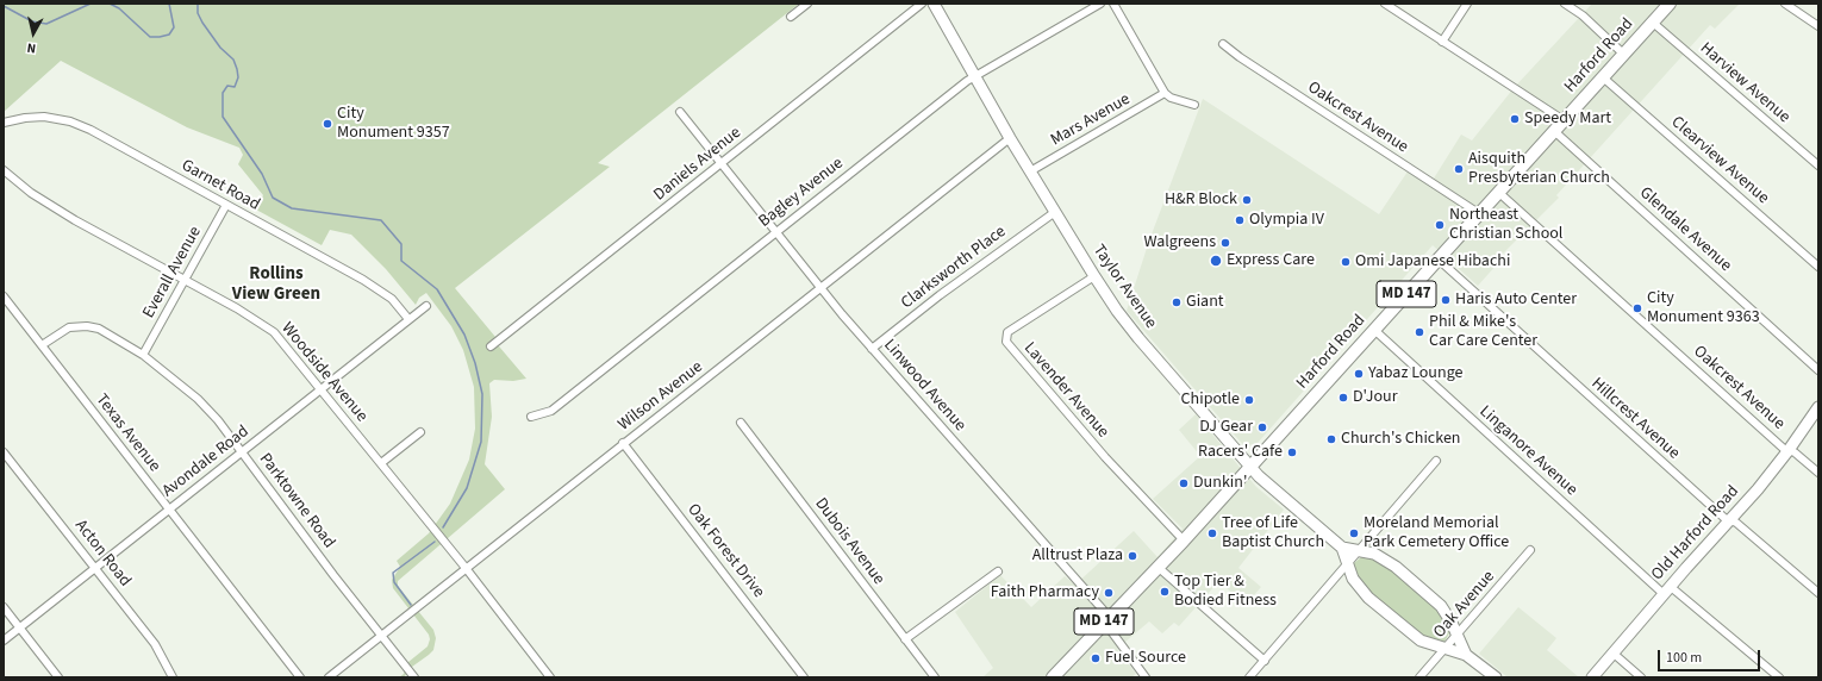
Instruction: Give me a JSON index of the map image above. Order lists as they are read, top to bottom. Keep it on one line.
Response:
{"streets":{"main road":["Harford Road","Taylor Avenue","MD 147","Old Harford Road"],"street":["Harview Avenue","Oakcrest Avenue","Mars Avenue","Clearview Avenue","Daniels Avenue","Garnet Road","Bagley Avenue","Glendale Avenue","Clarksworth Place","Everall Avenue","Woodside Avenue","Linwood Avenue","Lavender Avenue","Wilson Avenue","Hillcrest Avenue","Texas Avenue","Linganore Avenue","Avondale Road","Parktowne Road","Dubois Avenue","Oak Forest Drive","Acton Road","Oak Avenue"]},"crossings":[["Harford Road","Harview Avenue"],["Harford Road","Oakcrest Avenue"],["Harford Road","Clearview Avenue"],["Harford Road","Glendale Avenue"],["Harford Road","Taylor Avenue"],["Harford Road","Linwood Avenue"],["Harford Road","Lavender Avenue"],["Harford Road","Hillcrest Avenue"],["Harford Road","Linganore Avenue"],["Oakcrest Avenue","Old Harford Road"],["Mars Avenue","Taylor Avenue"],["Daniels Avenue","Linwood Avenue"],["Garnet Road","Everall Avenue"],["Garnet Road","Avondale Road"],["Bagley Avenue","Taylor Avenue"],["Bagley Avenue","Linwood Avenue"],["Clarksworth Place","Taylor Avenue"],["Clarksworth Place","Linwood Avenue"],["Everall Avenue","Woodside Avenue"],["Everall Avenue","Parktowne Road"],["Taylor Avenue","Lavender Avenue"],["Taylor Avenue","Wilson Avenue"],["Taylor Avenue","Oak Avenue"],["Woodside Avenue","Wilson Avenue"],["Woodside Avenue","Avondale Road"],["Linwood Avenue","Wilson Avenue"],["Wilson Avenue","Parktowne Road"],["Wilson Avenue","Oak Forest Drive"],["Hillcrest Avenue","Old Harford Road"],["Texas Avenue","Avondale Road"],["Texas Avenue","Parktowne Road"],["Linganore Avenue","Old Harford Road"],["Avondale Road","Parktowne Road"],["Avondale Road","Acton Road"]],"districts":["Rollins View Green"],"places":["Speedy Mart","City Monument 9357","Aisquith Presbyterian Church","H&R Block","Olympia IV","Northeast Christian School","Walgreens","Express Care","Omi Japanese Hibachi","Haris Auto Center","Giant","City Monument 9363","Phil & Mike's Car Care Center","Yabaz Lounge","D'Jour","Chipotle","DJ Gear","Church's Chicken","Racers' Cafe","Dunkin'","Tree of Life Baptist Church","Moreland Memorial Park Cemetery Office","Alltrust Plaza","Top Tier & Bodied Fitness","Faith Pharmacy","Fuel Source"],"scale_bar":"100 m","north":"bottom"}
